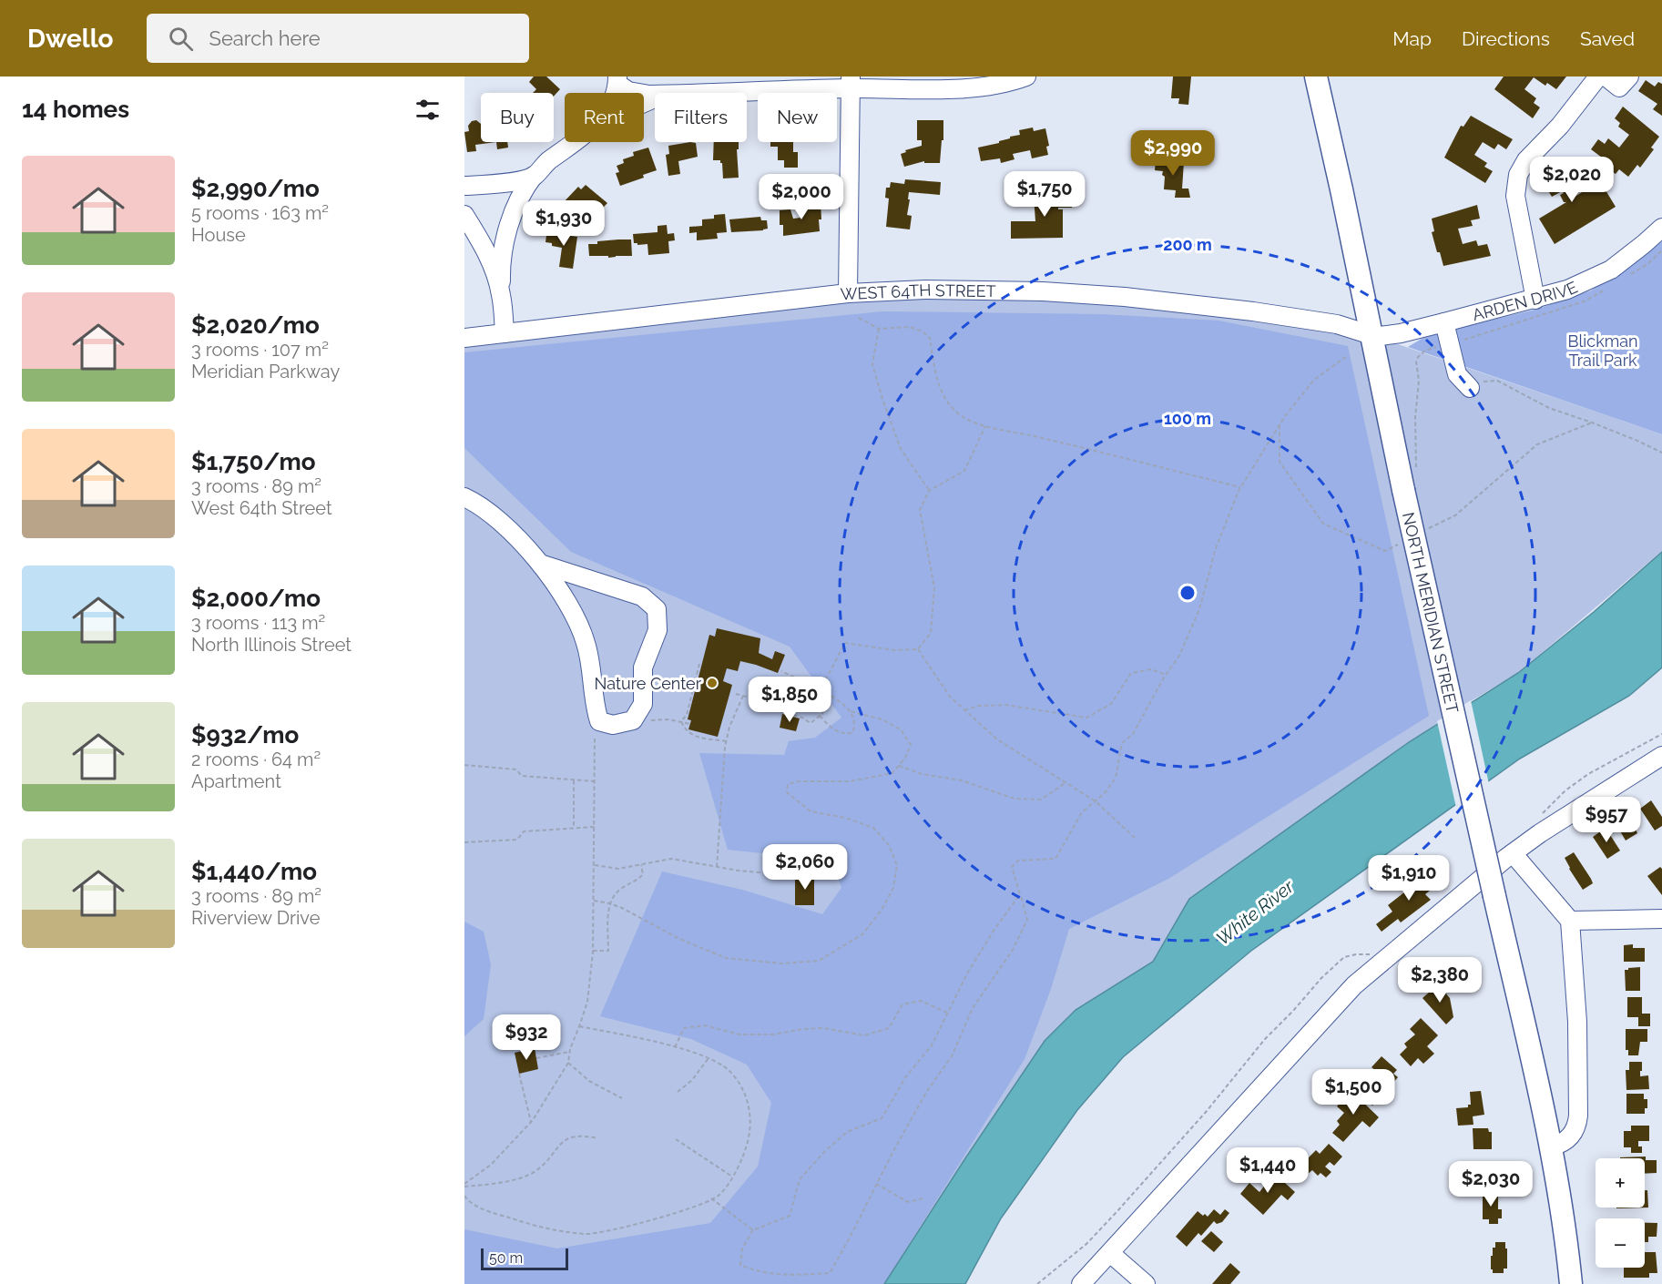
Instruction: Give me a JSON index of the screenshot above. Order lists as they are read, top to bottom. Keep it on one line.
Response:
{"streets":{"main road":["NORTH MERIDIAN STREET"],"street":["WEST 64TH STREET","ARDEN DRIVE"]},"crossings":[["WEST 64TH STREET","ARDEN DRIVE"],["WEST 64TH STREET","NORTH MERIDIAN STREET"],["ARDEN DRIVE","NORTH MERIDIAN STREET"]],"water":["White River"],"parks":["Blickman Trail Park"],"places":["Nature Center"],"scale_bar":"50 m","page":{"header":"Dwello","search":"Search here","nav":["Map","Directions","Saved"],"heading":"14 homes","chip":["Buy","Rent","Filters","New"],"price":["$2,990","$2,020","$1,750","$2,000","$1,930","$1,850","$957","$2,060","$1,910","$2,380","$932","$1,500","$1,440","$2,030"],"list":[{"name":"$2,990/mo","note":"5 rooms · 163 m² · House"},{"name":"$2,020/mo","note":"3 rooms · 107 m² · Meridian Parkway"},{"name":"$1,750/mo","note":"3 rooms · 89 m² · West 64th Street"},{"name":"$2,000/mo","note":"3 rooms · 113 m² · North Illinois Street"},{"name":"$932/mo","note":"2 rooms · 64 m² · Apartment"},{"name":"$1,440/mo","note":"3 rooms · 89 m² · Riverview Drive"}],"map_buttons":["+","−"],"scale":"50 m"},"rings":["200 m","100 m"]}
